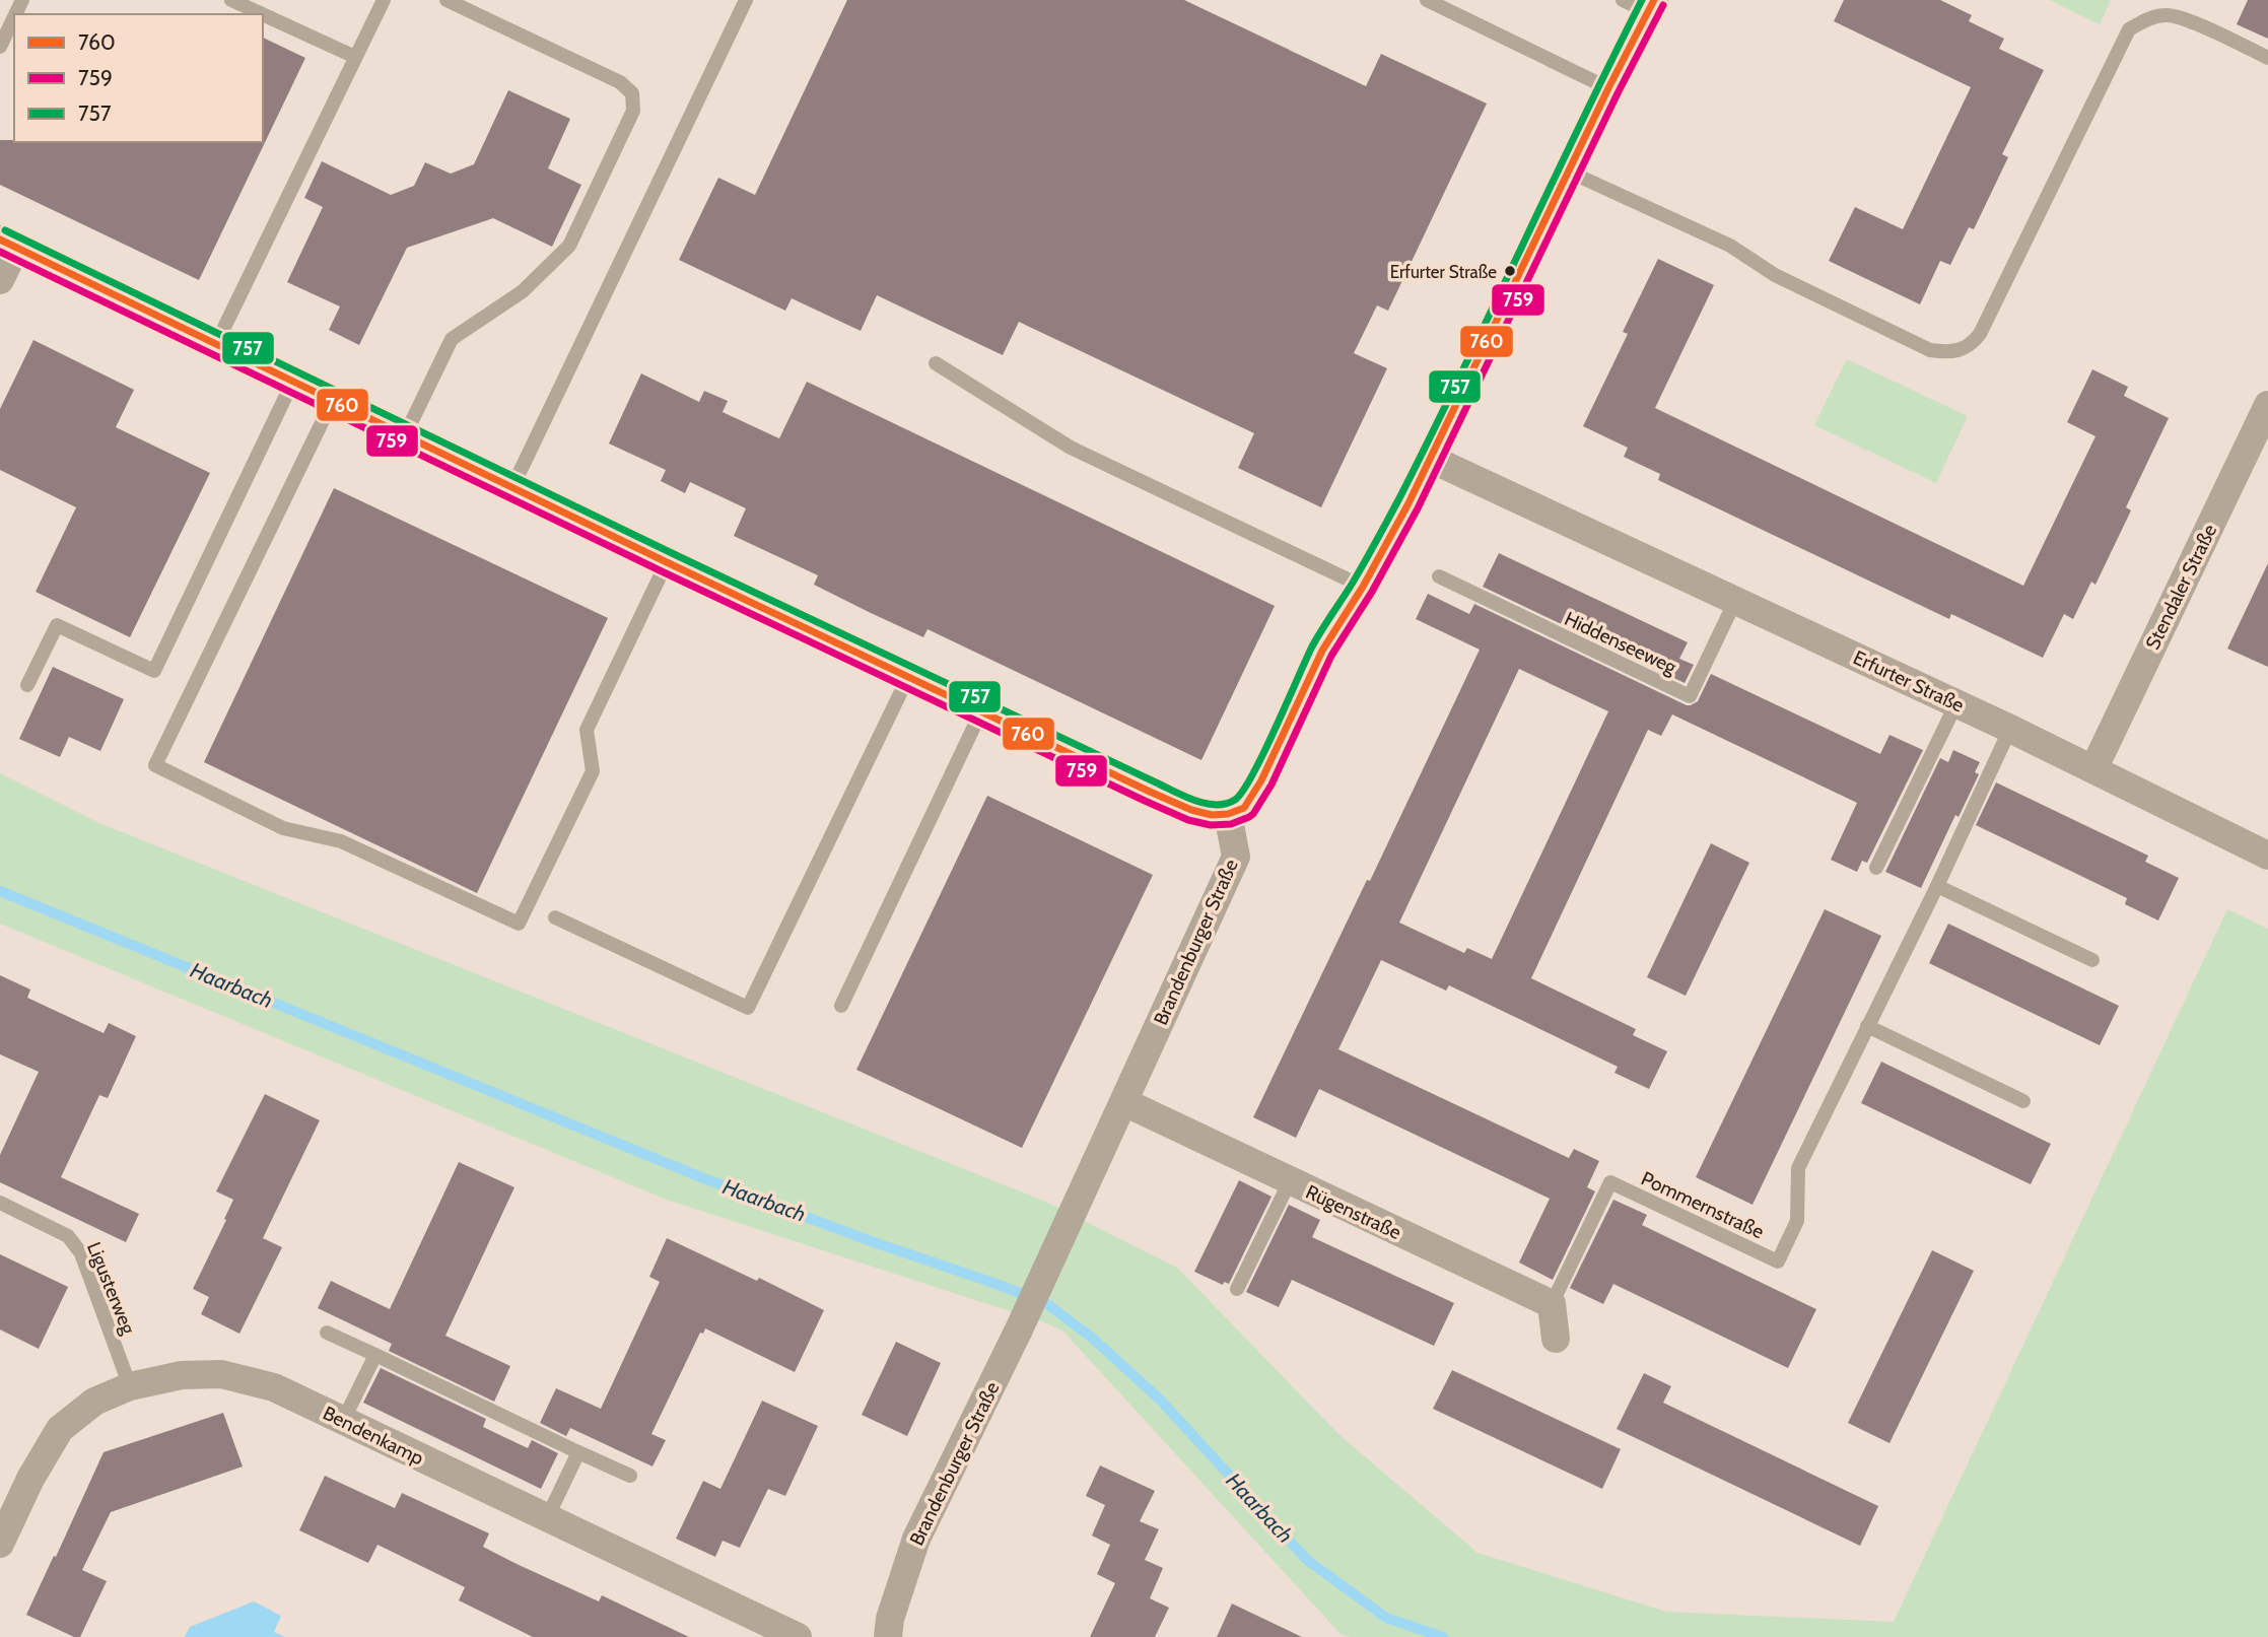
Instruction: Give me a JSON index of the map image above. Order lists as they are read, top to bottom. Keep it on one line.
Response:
{"streets":{"street":["Stendaler Straße","Erfurter Straße","Brandenburger Straße","Rügenstraße","Bendenkamp"],"lane":["Hiddenseeweg","Pommernstraße","Ligusterweg"]},"crossings":[["Stendaler Straße","Erfurter Straße"],["Hiddenseeweg","Erfurter Straße"],["Erfurter Straße","Pommernstraße"],["Brandenburger Straße","Rügenstraße"],["Pommernstraße","Rügenstraße"],["Ligusterweg","Bendenkamp"]],"water":["Haarbach"],"places":["Erfurter Straße"],"lines":["transit line 760","transit line 757","transit line 759"],"legend":["760","759","757"]}
